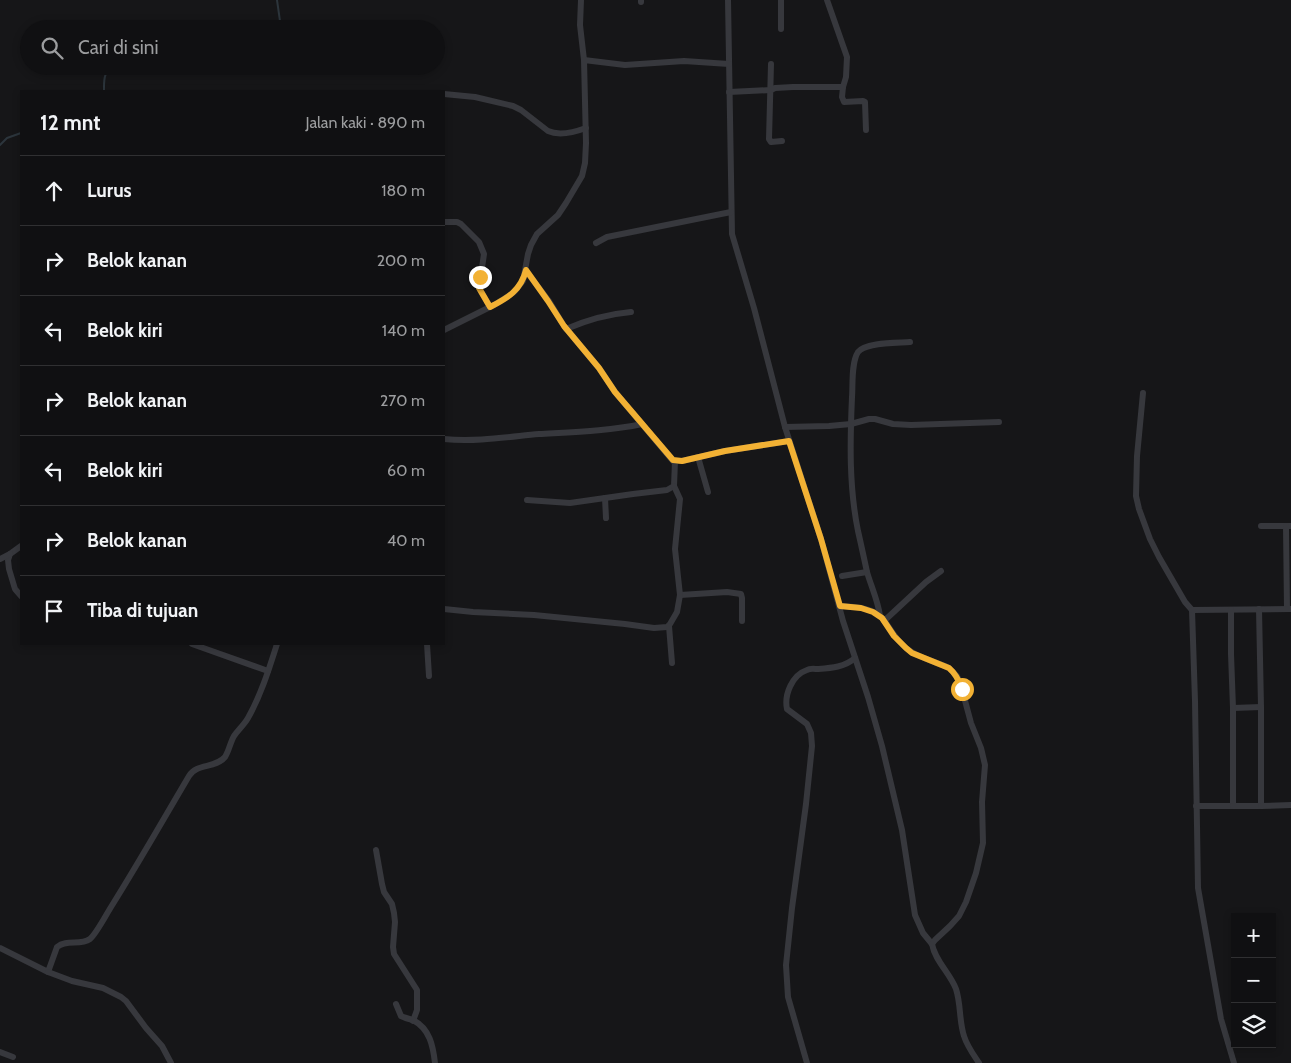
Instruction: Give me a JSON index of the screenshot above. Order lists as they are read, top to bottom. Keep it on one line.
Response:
{"page":{"search":"Cari di sini","heading":["12 mnt","Jalan kaki · 890 m"],"list":[["Lurus","180 m"],["Belok kanan","200 m"],["Belok kiri","140 m"],["Belok kanan","270 m"],["Belok kiri","60 m"],["Belok kanan","40 m"],"Tiba di tujuan"],"map_buttons":["+","−"]}}
